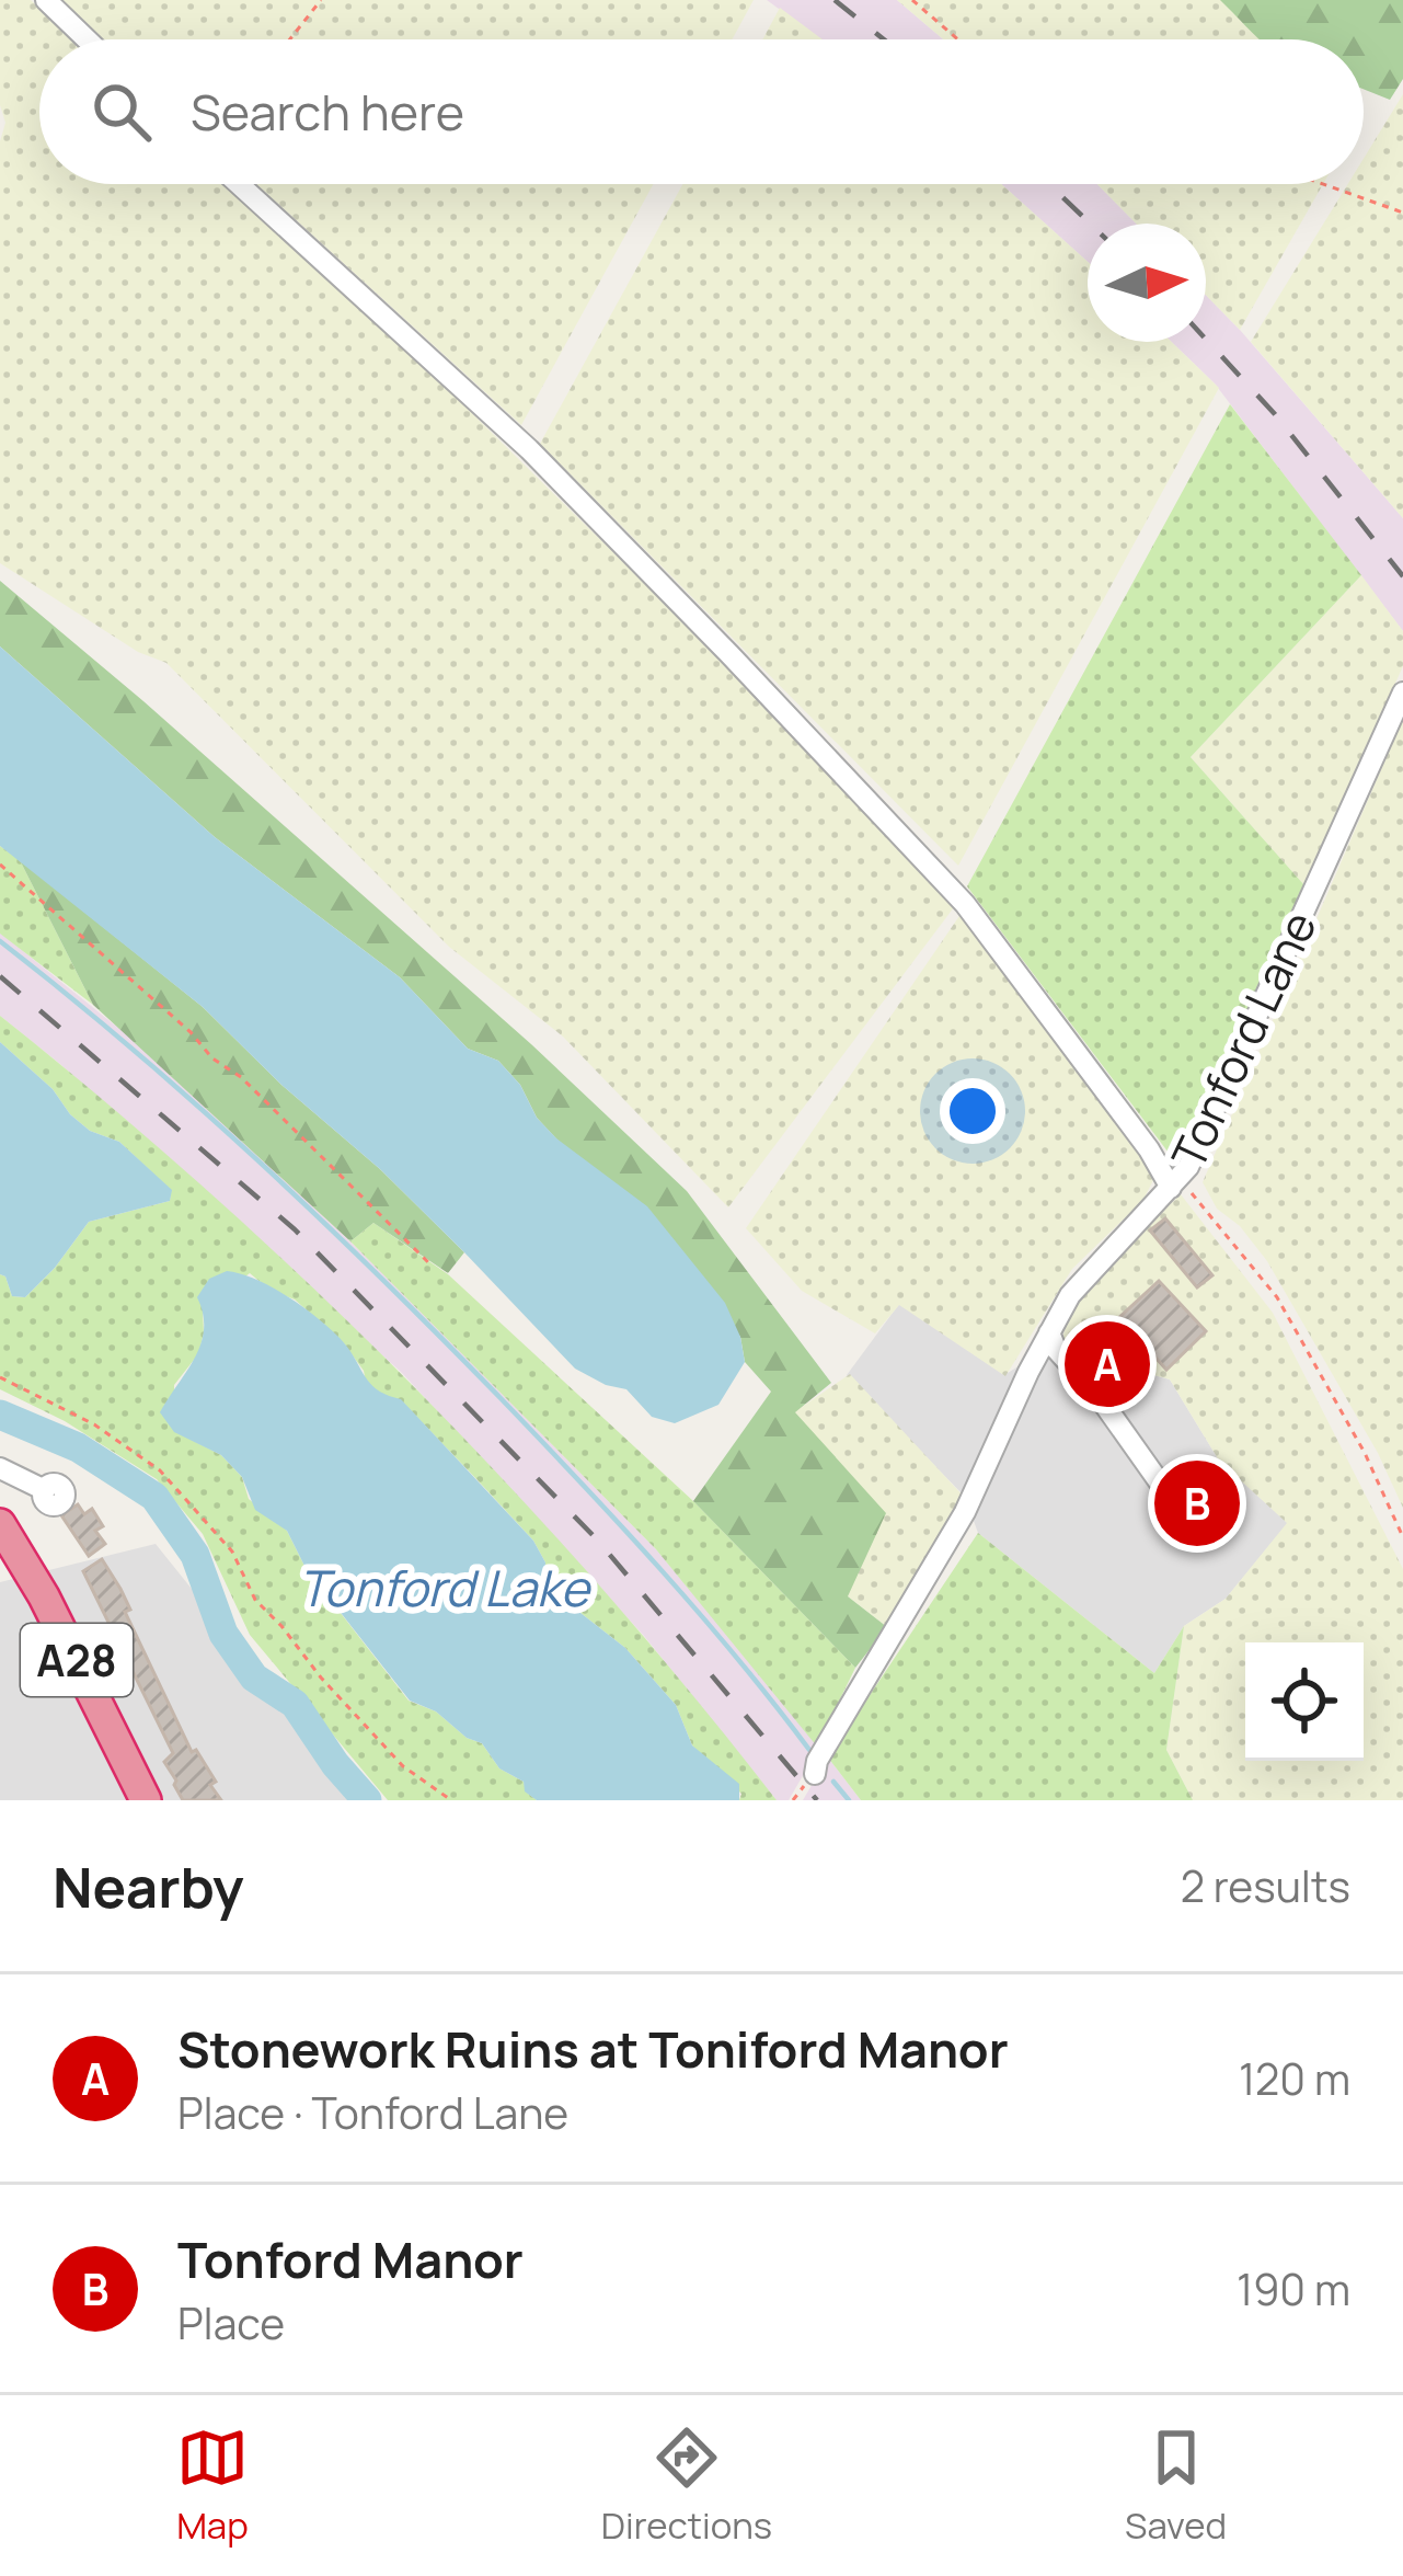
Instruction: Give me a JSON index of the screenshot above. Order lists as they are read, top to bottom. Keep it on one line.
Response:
{"streets":{"highway":["A28"],"street":["Tonford Lane"]},"water":["Tonford Lake"],"north":"right","page":{"search":"Search here","pins":["A","B"],"heading":["Nearby","2 results"],"list":[{"mark":"A","name":"Stonework Ruins at Toniford Manor","note":"Place · Tonford Lane","value":"120 m"},{"mark":"B","name":"Tonford Manor","note":"Place","value":"190 m"}],"nav":["Map","Directions","Saved"]}}
